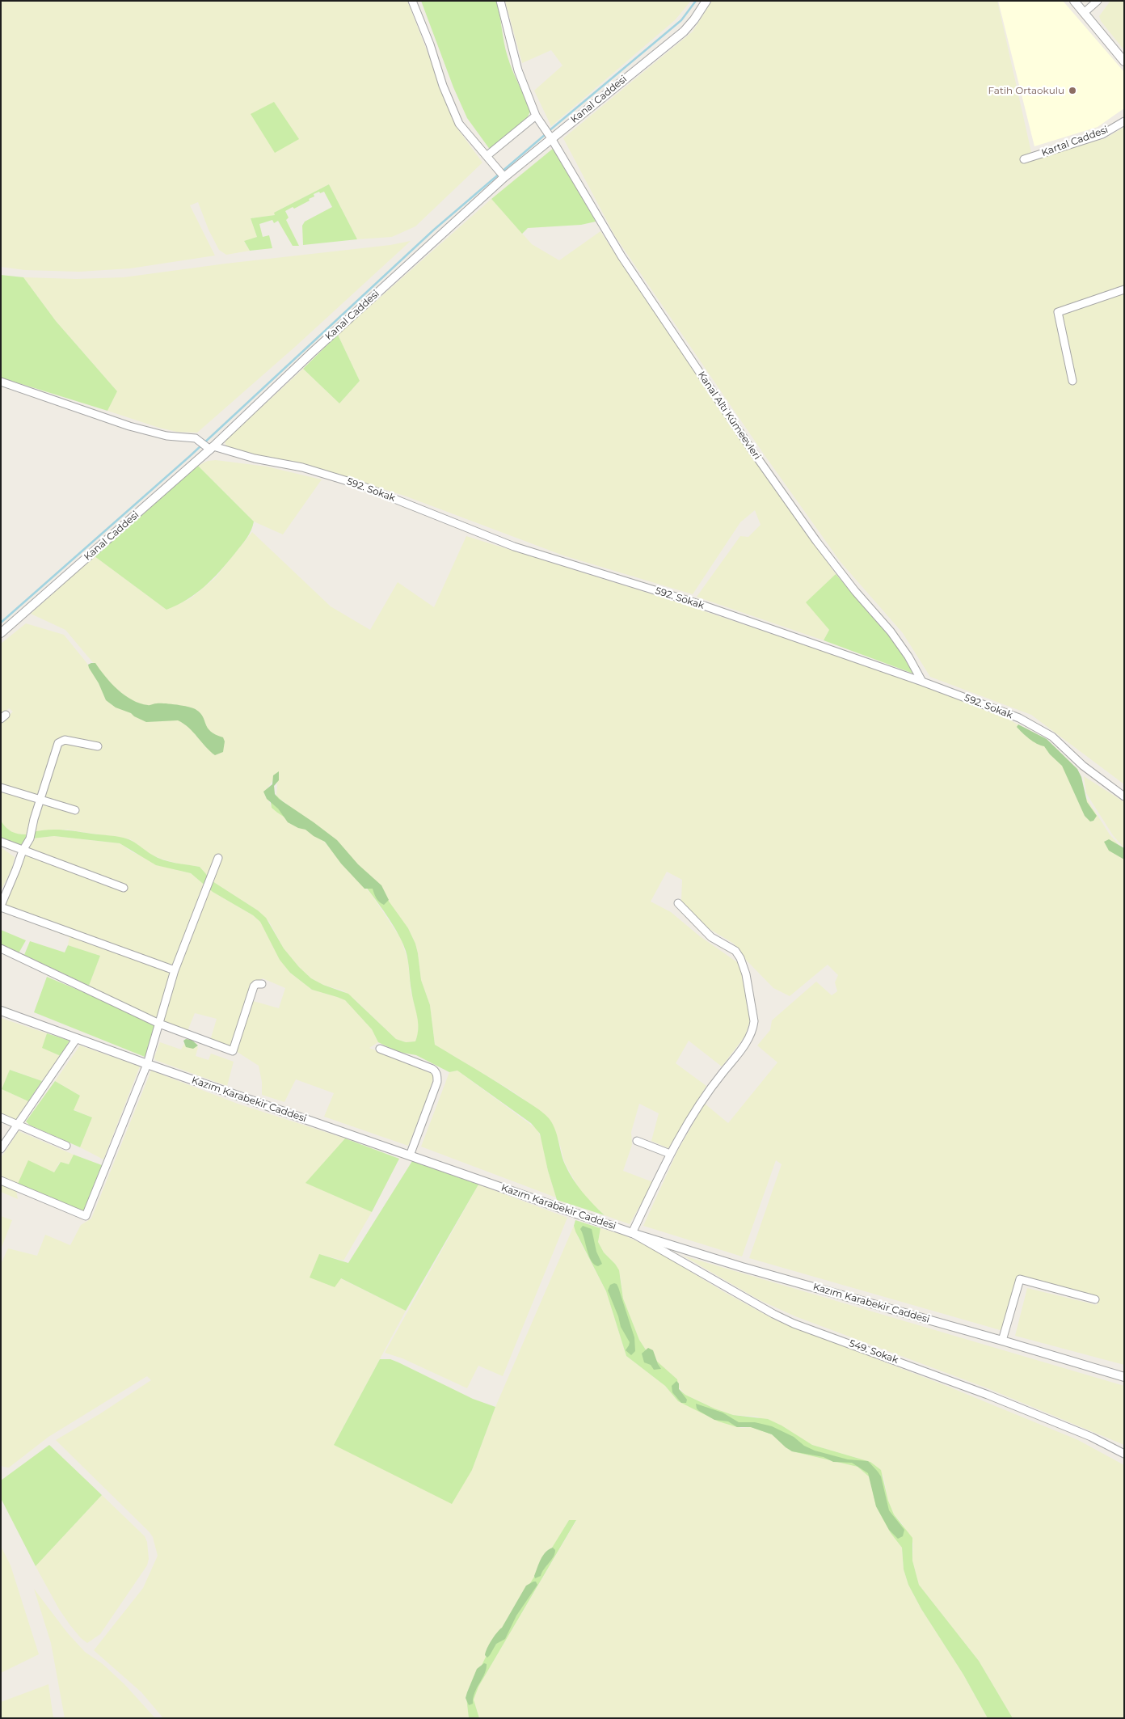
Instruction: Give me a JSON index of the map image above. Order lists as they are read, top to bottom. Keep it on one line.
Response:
{"streets":{"street":["Kanal Caddesi","Kartal Caddesi","Kanal Altı Kümeevleri","592. Sokak","Kazım Karabekir Caddesi","549. Sokak"]},"crossings":[["Kanal Caddesi","Kanal Altı Kümeevleri"],["Kanal Caddesi","592. Sokak"],["Kanal Altı Kümeevleri","592. Sokak"],["Kazım Karabekir Caddesi","549. Sokak"]],"places":["Fatih Ortaokulu"]}
